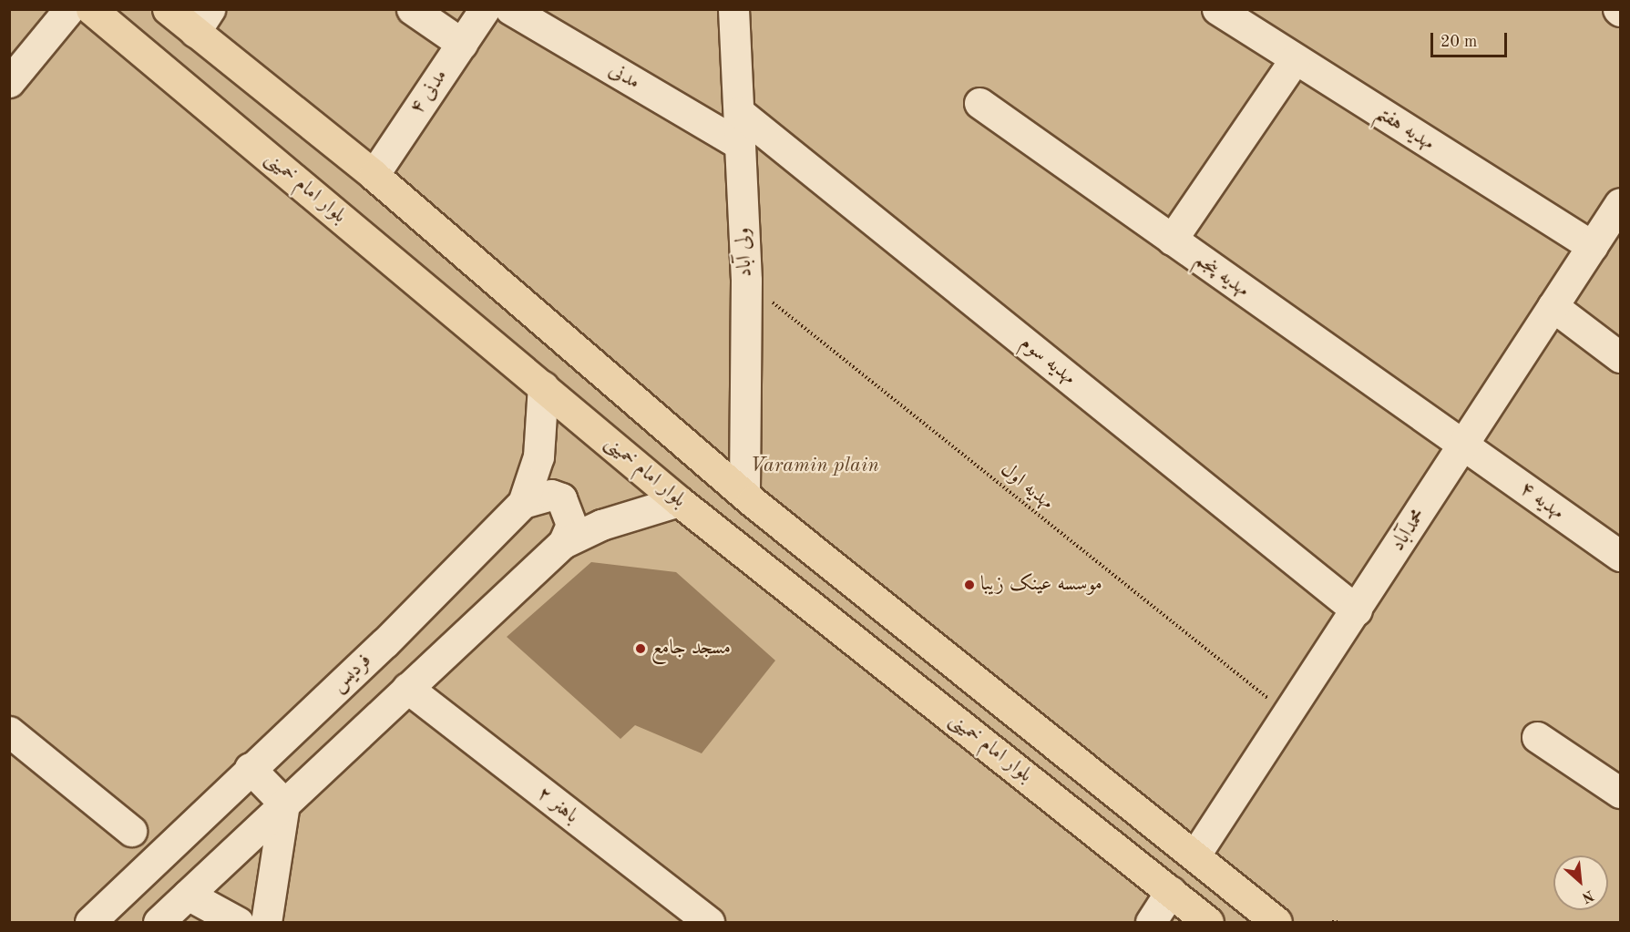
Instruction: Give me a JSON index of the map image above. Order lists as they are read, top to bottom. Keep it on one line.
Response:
{"streets":{"main road":["بلوار امام خمینی"],"street":["مدنی","مدنی ۴","مهدیه هفتم","ولی آباد","مهدیه پنجم","مهدیه سوم","مهدیه ۴","محمدآباد","فردیس","باهنر ۲"],"path":["مهدیه اول"]},"crossings":[["مدنی","ولی آباد"],["مهدیه هفتم","محمدآباد"],["بلوار امام خمینی","فردیس"],["ولی آباد","مهدیه سوم"],["ولی آباد","مهدیه اول"],["مهدیه پنجم","مهدیه ۴"],["مهدیه پنجم","محمدآباد"],["مهدیه سوم","محمدآباد"],["مهدیه اول","محمدآباد"],["مهدیه ۴","محمدآباد"]],"parks":["Varamin plain"],"places":["موسسه عینک زیبا","مسجد جامع"],"scale_bar":"20 m","north":"bottom right"}
